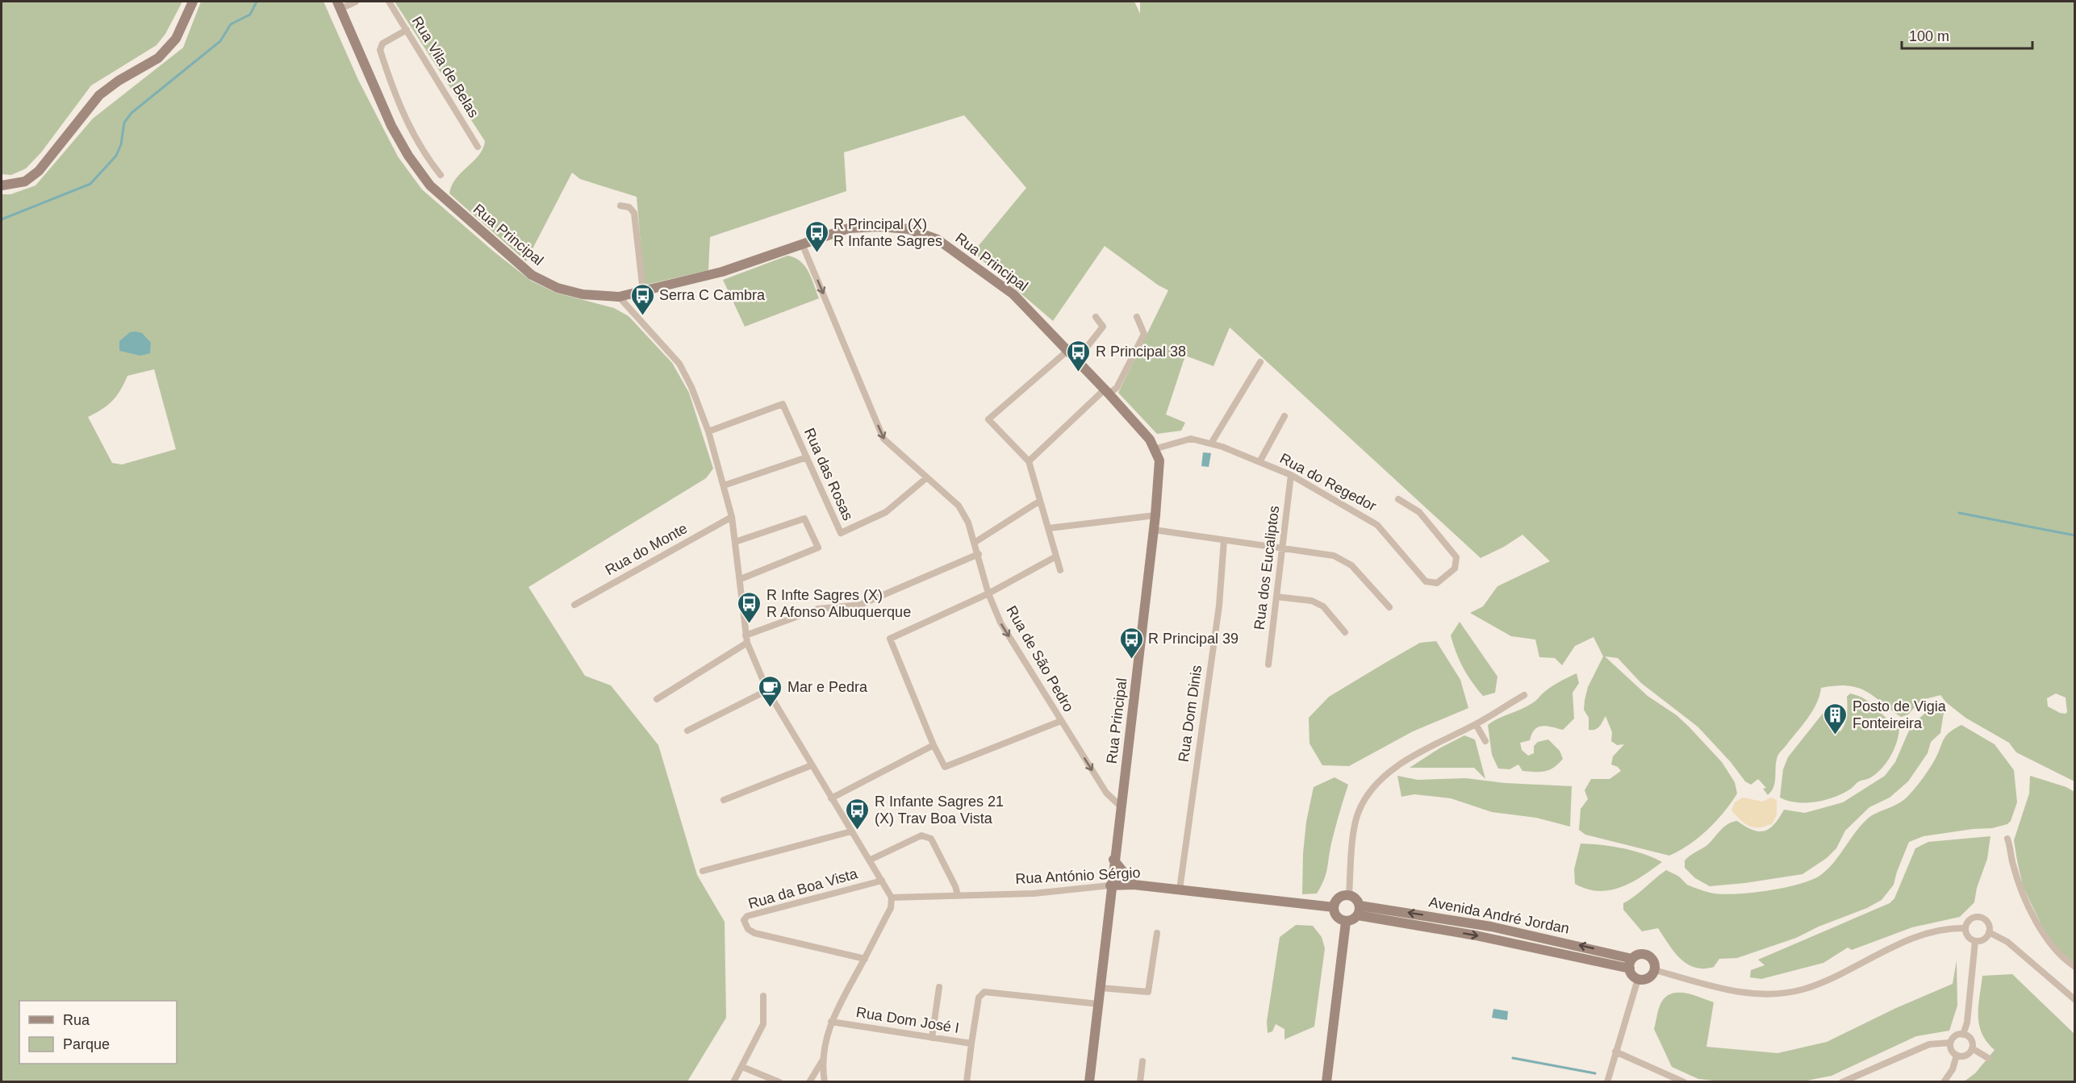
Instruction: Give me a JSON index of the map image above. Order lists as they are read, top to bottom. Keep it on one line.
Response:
{"streets":{"street":["Rua Vila de Belas","Rua Principal","Rua das Rosas","Rua do Regedor","Rua do Monte","Rua dos Eucaliptos","Rua de São Pedro","Rua Dom Dinis","Rua António Sérgio","Rua da Boa Vista","Avenida André Jordan","Rua Dom José I"]},"crossings":[["Rua Principal","Rua do Regedor"],["Rua Principal","Rua de São Pedro"],["Rua Principal","Rua António Sérgio"],["Rua das Rosas","Rua de São Pedro"],["Rua do Regedor","Rua dos Eucaliptos"],["Rua Dom Dinis","Rua António Sérgio"],["Rua António Sérgio","Avenida André Jordan"]],"one_way":["Rua de São Pedro"],"places":{"bus stop":["R Principal (X) R Infante Sagres","Serra C Cambra","R Principal 38","R Infte Sagres (X) R Afonso Albuquerque","R Principal 39","R Infante Sagres 21 (X) Trav Boa Vista"],"cafe":["Mar e Pedra"],"building":["Posto de Vigia Fonteireira"]},"legend":["Rua","Parque"],"scale_bar":"100 m"}
